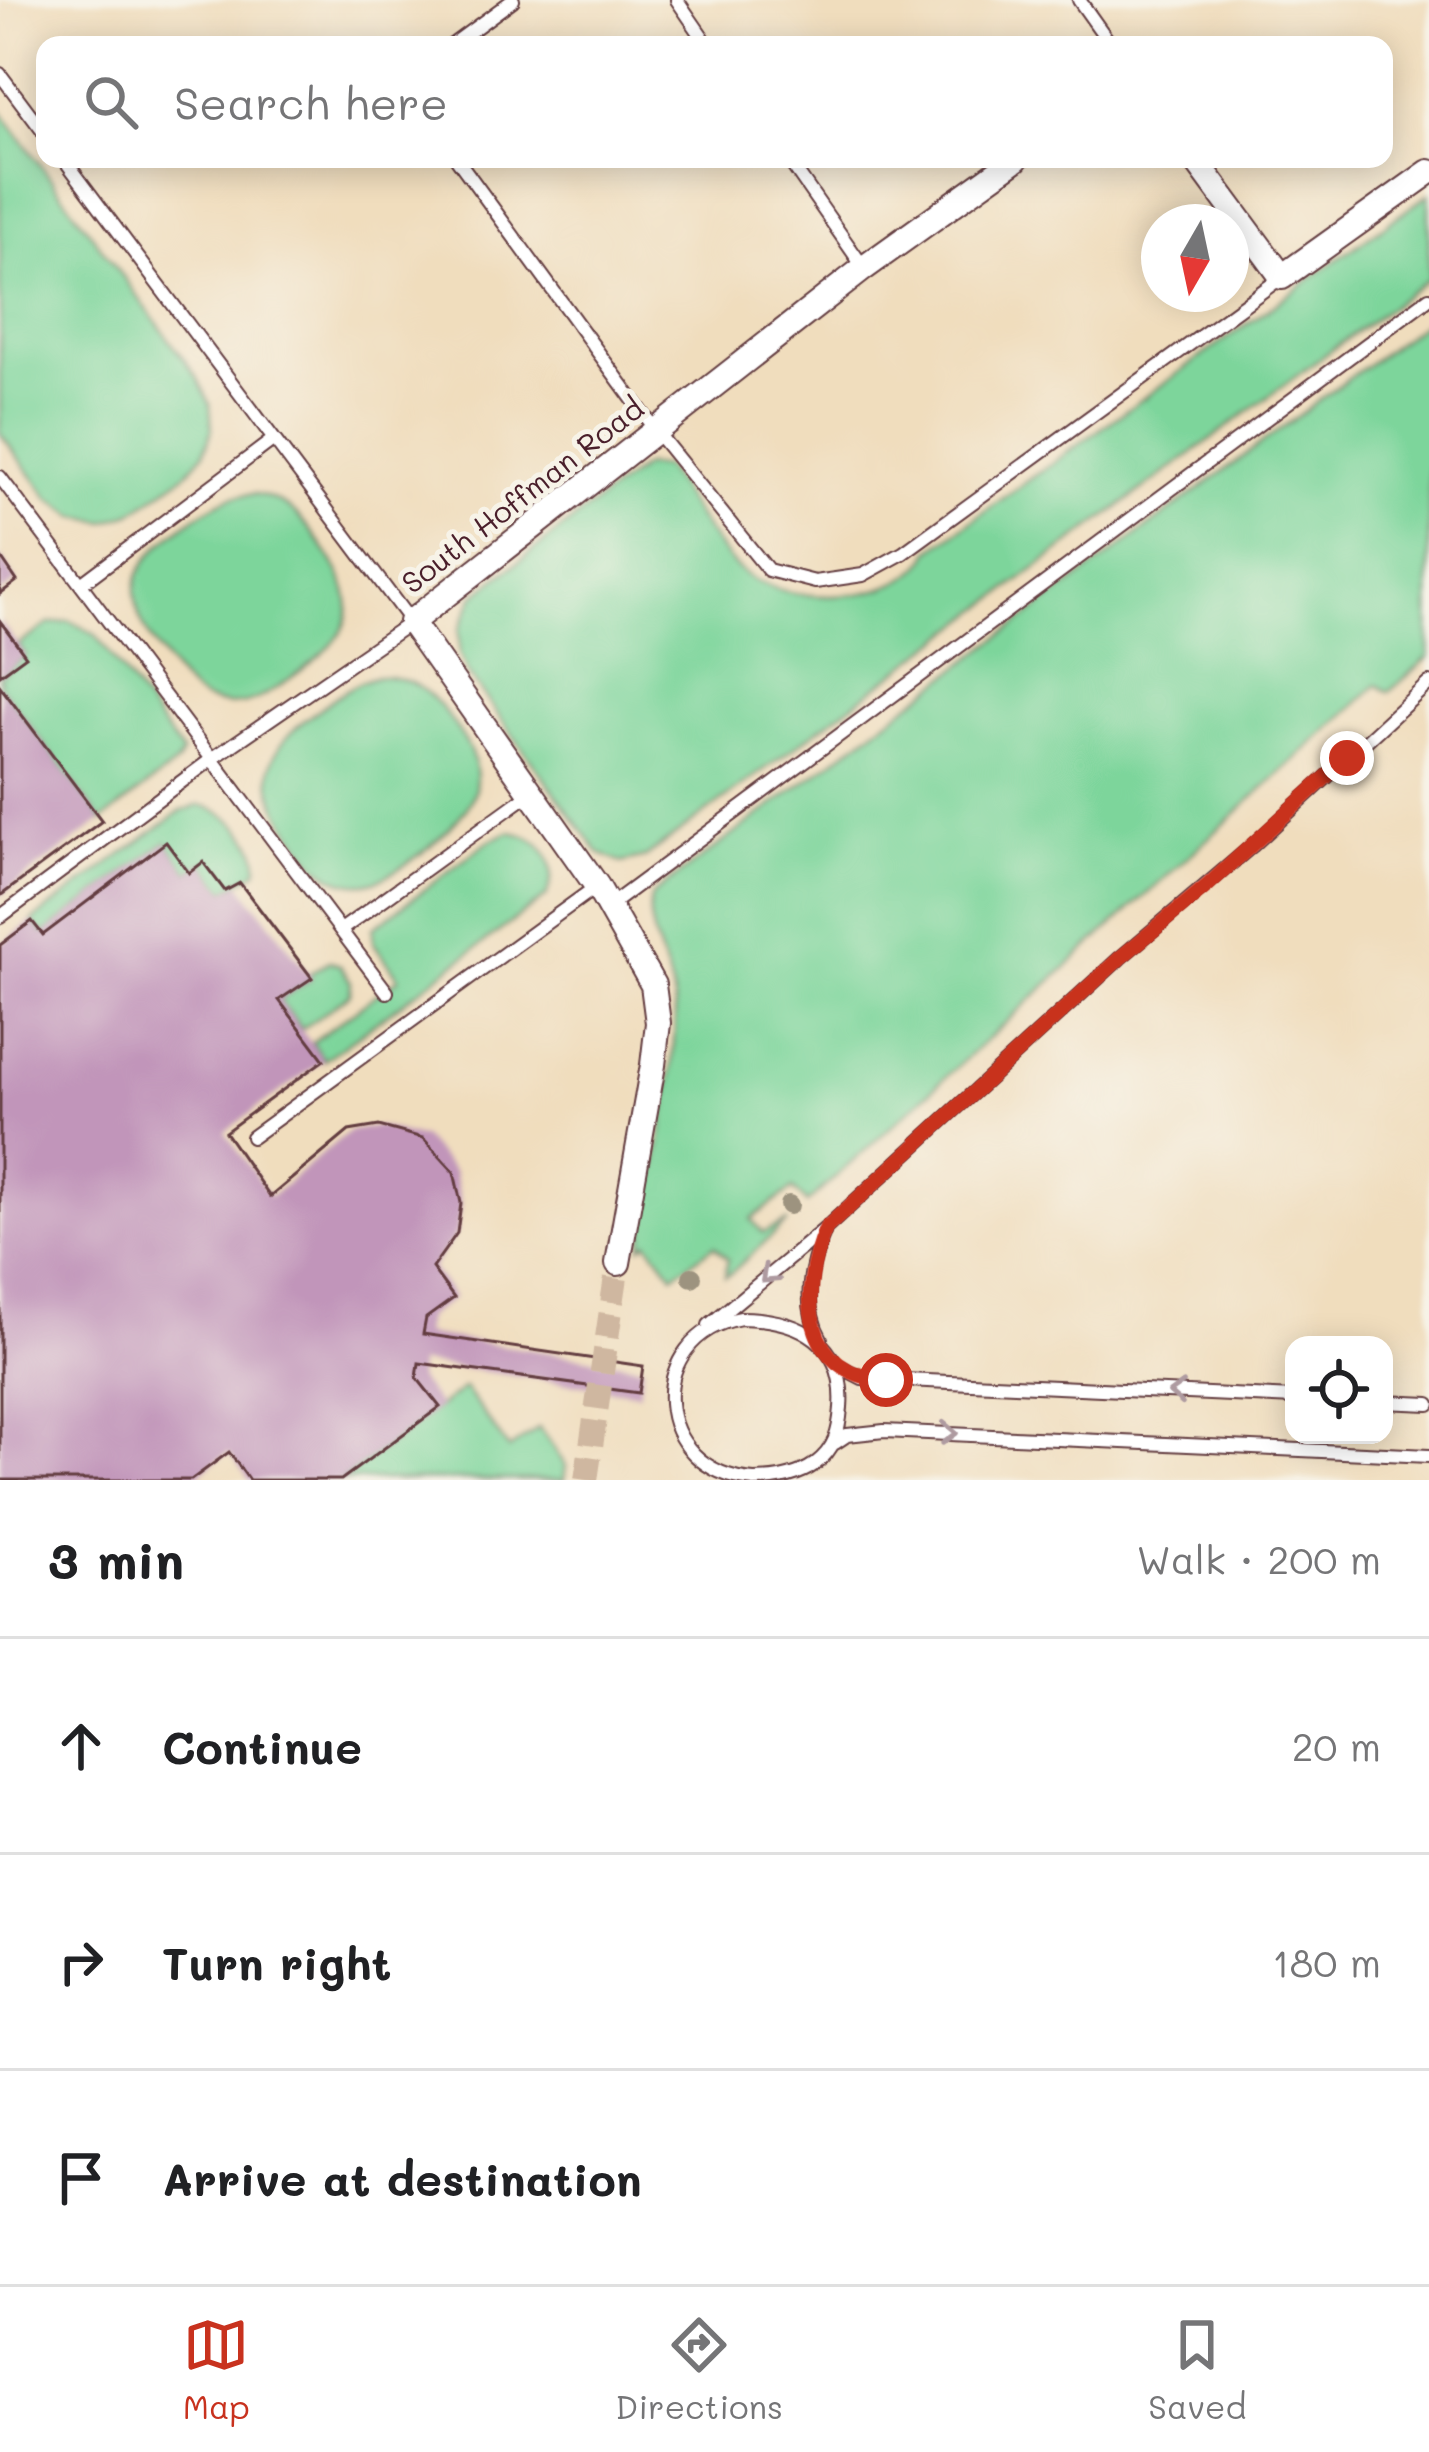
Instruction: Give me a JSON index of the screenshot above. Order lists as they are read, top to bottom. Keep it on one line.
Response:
{"streets":{"street":["South Hoffman Road"]},"north":"bottom","page":{"search":"Search here","heading":["3 min","Walk · 200 m"],"list":[["Continue","20 m"],["Turn right","180 m"],"Arrive at destination"],"nav":["Map","Directions","Saved"]}}
